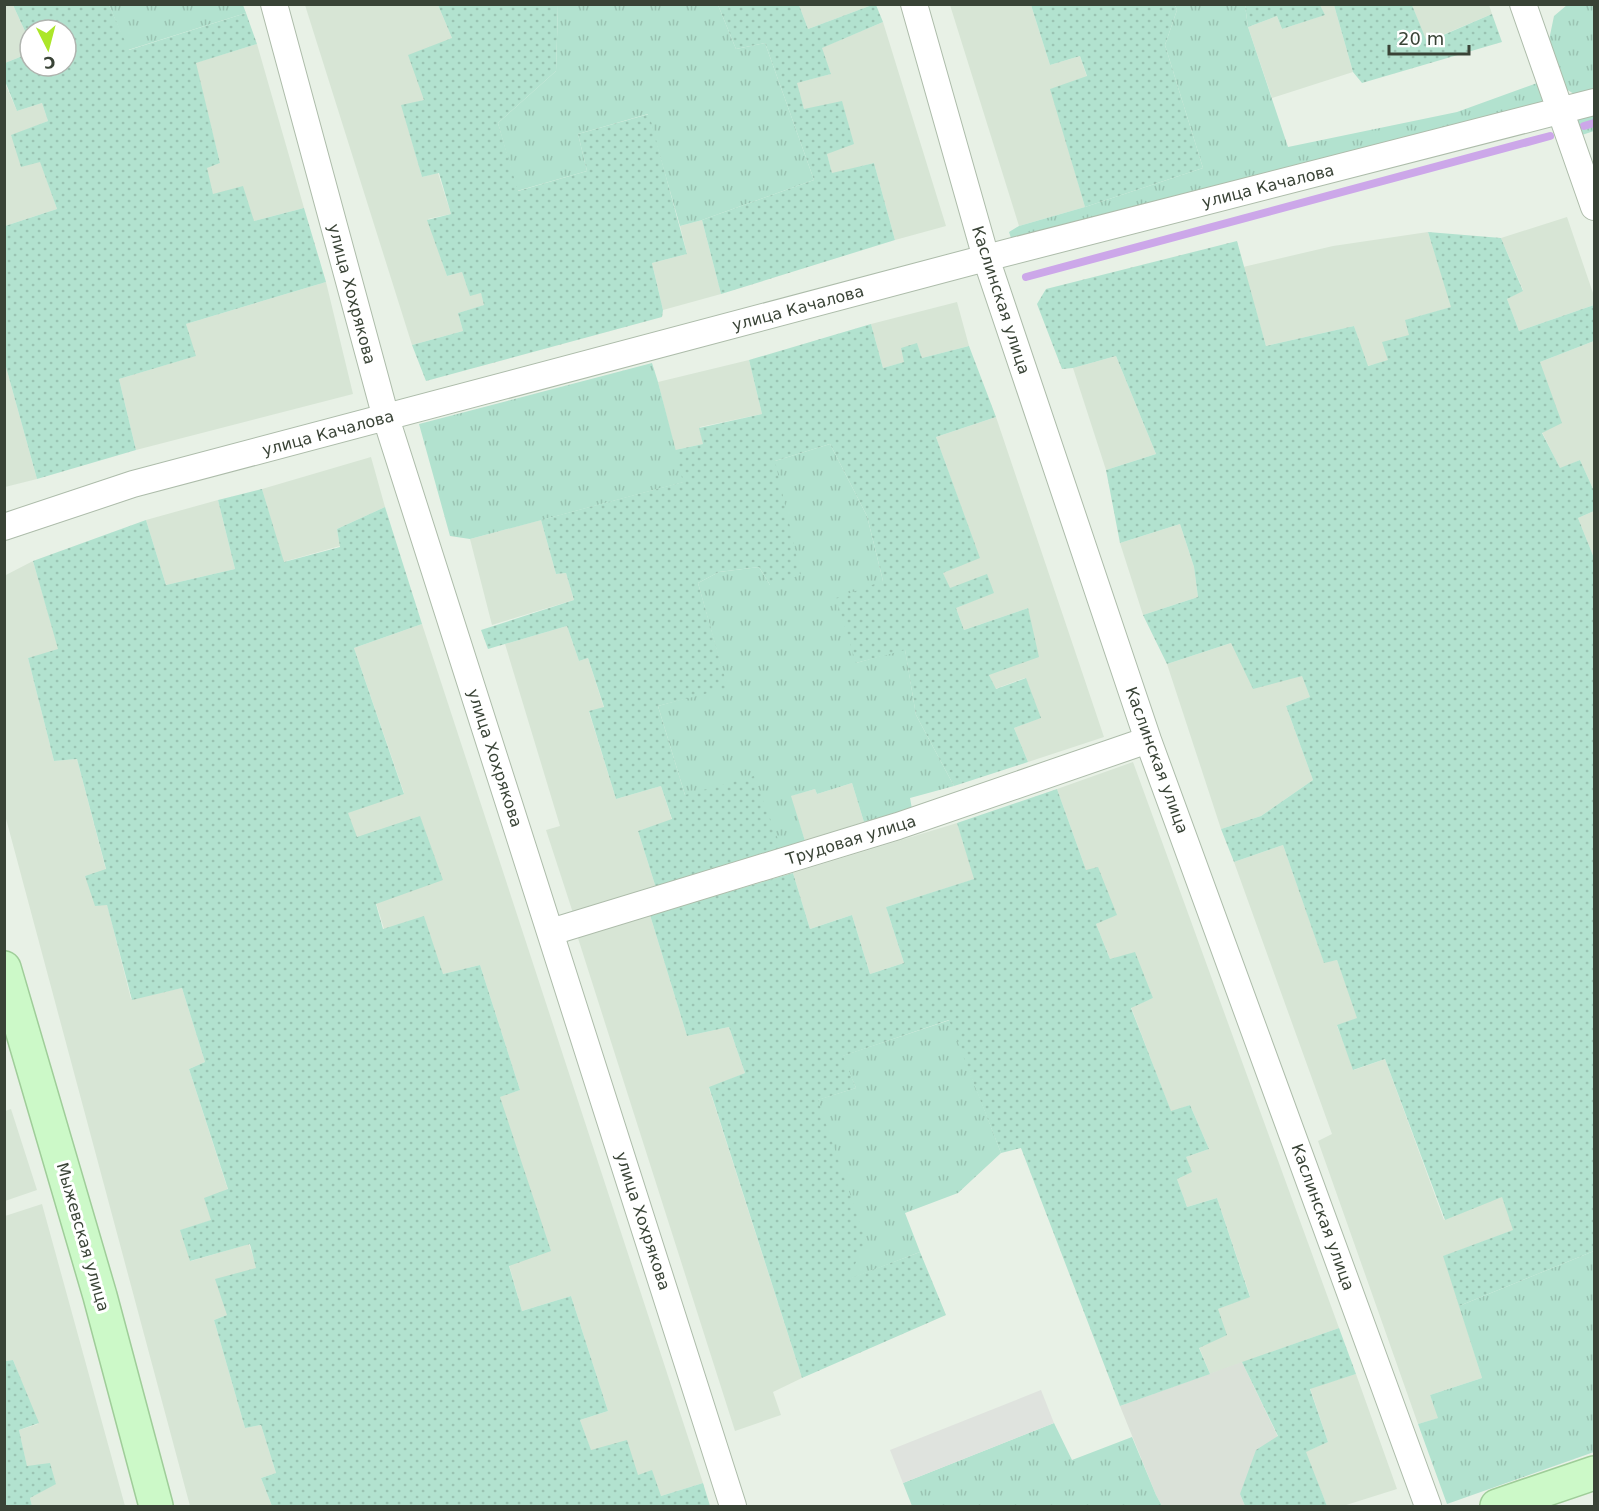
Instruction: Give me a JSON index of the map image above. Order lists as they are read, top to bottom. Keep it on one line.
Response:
{"streets":{"street":["улица Качалова","улица Хохрякова","Каслинская улица","Трудовая улица","Мыжевская улица"]},"crossings":[["улица Качалова","улица Хохрякова"],["улица Качалова","Каслинская улица"],["улица Хохрякова","Трудовая улица"],["Каслинская улица","Трудовая улица"]],"scale_bar":"20 m","north":"bottom"}
